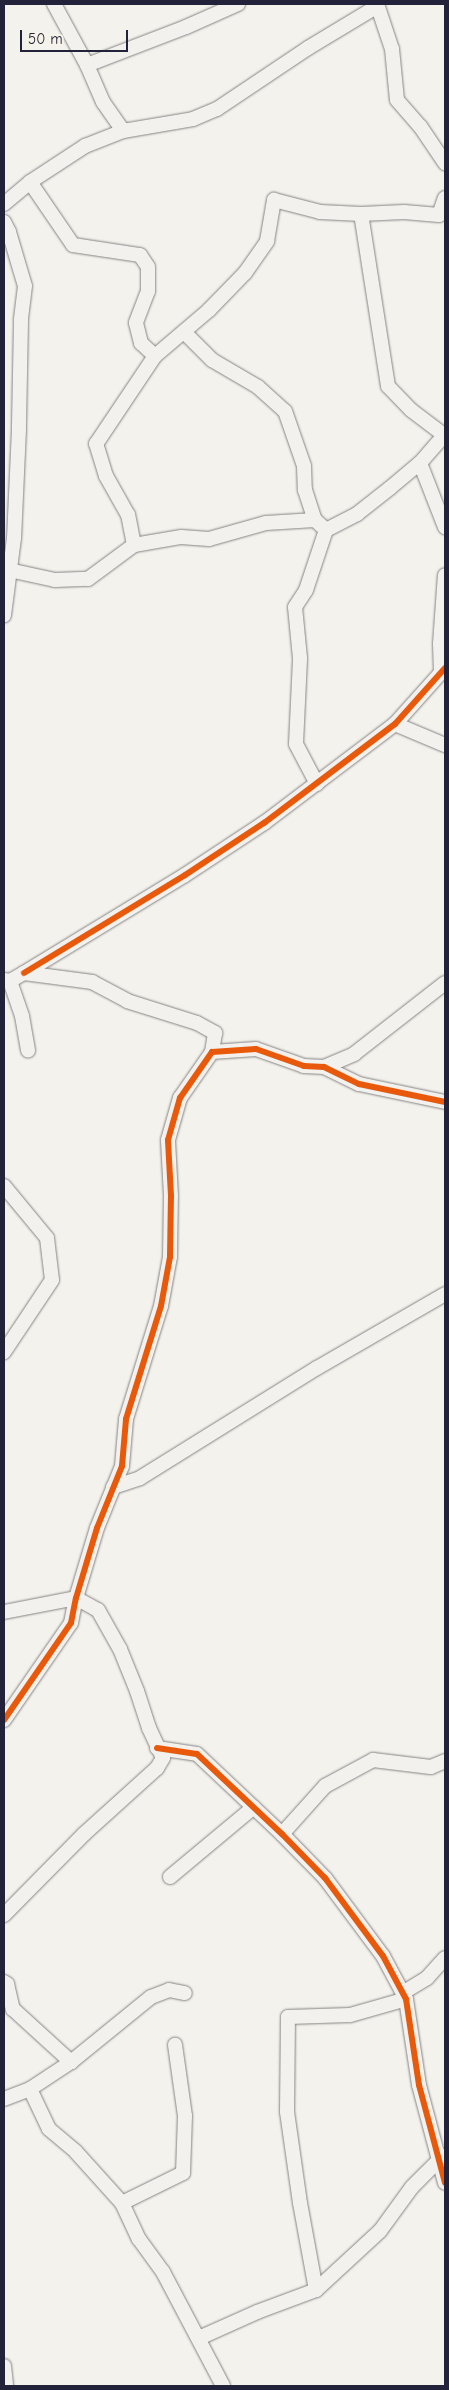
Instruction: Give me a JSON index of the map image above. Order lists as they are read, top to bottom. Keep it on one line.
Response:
{"scale_bar":"50 m"}
